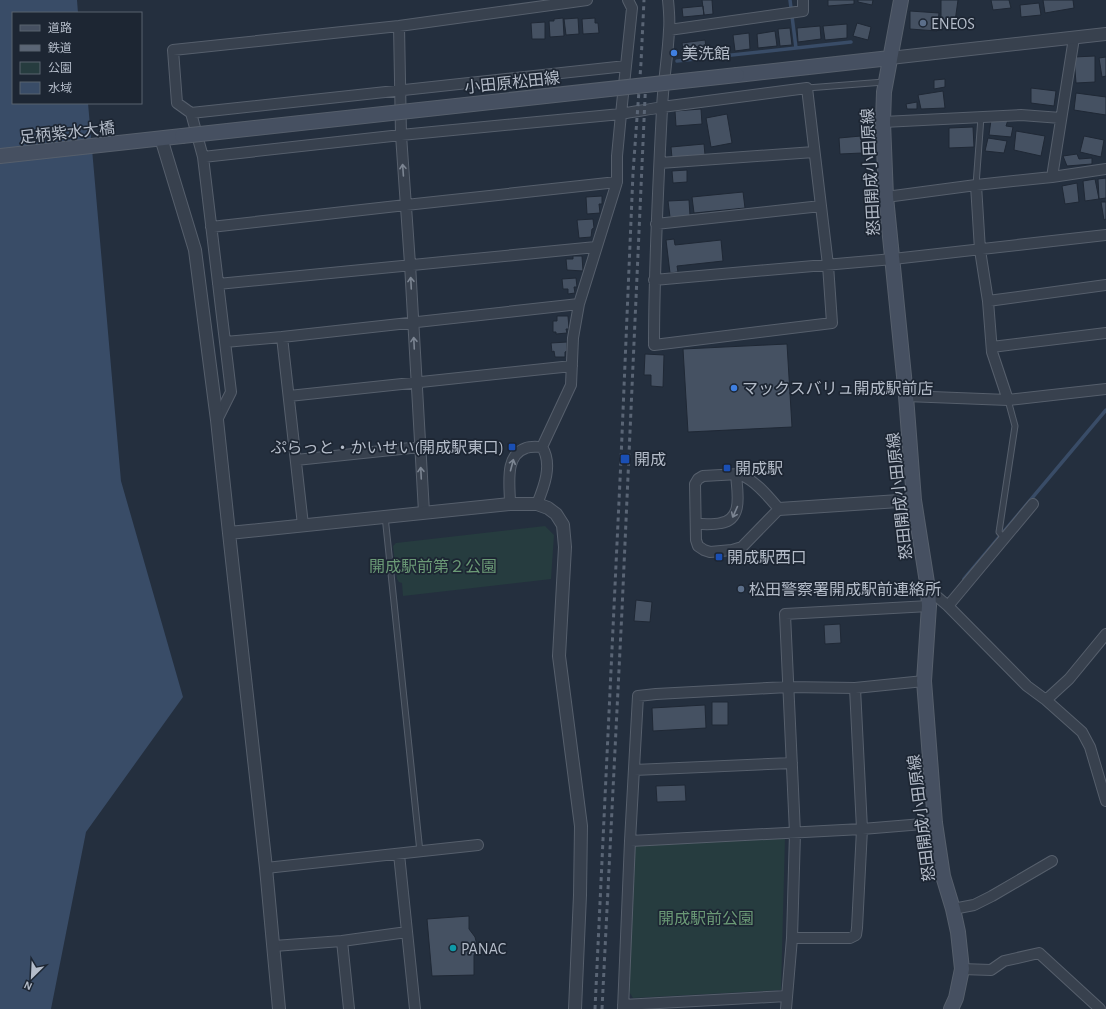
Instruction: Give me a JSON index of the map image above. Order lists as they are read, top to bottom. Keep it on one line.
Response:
{"streets":{"main road":["小田原松田線","足柄紫水大橋","怒田開成小田原線"]},"crossings":[["小田原松田線","足柄紫水大橋"],["小田原松田線","怒田開成小田原線"]],"parks":["開成駅前第２公園","開成駅前公園"],"places":{"other":["ENEOS","美洗館","マックスバリュ開成駅前店","松田警察署開成駅前連絡所","PANAC"],"transit":["ぷらっと・かいせい(開成駅東口)","開成","開成駅","開成駅西口"]},"legend":["道路","鉄道","公園","水域"],"north":"bottom left"}
